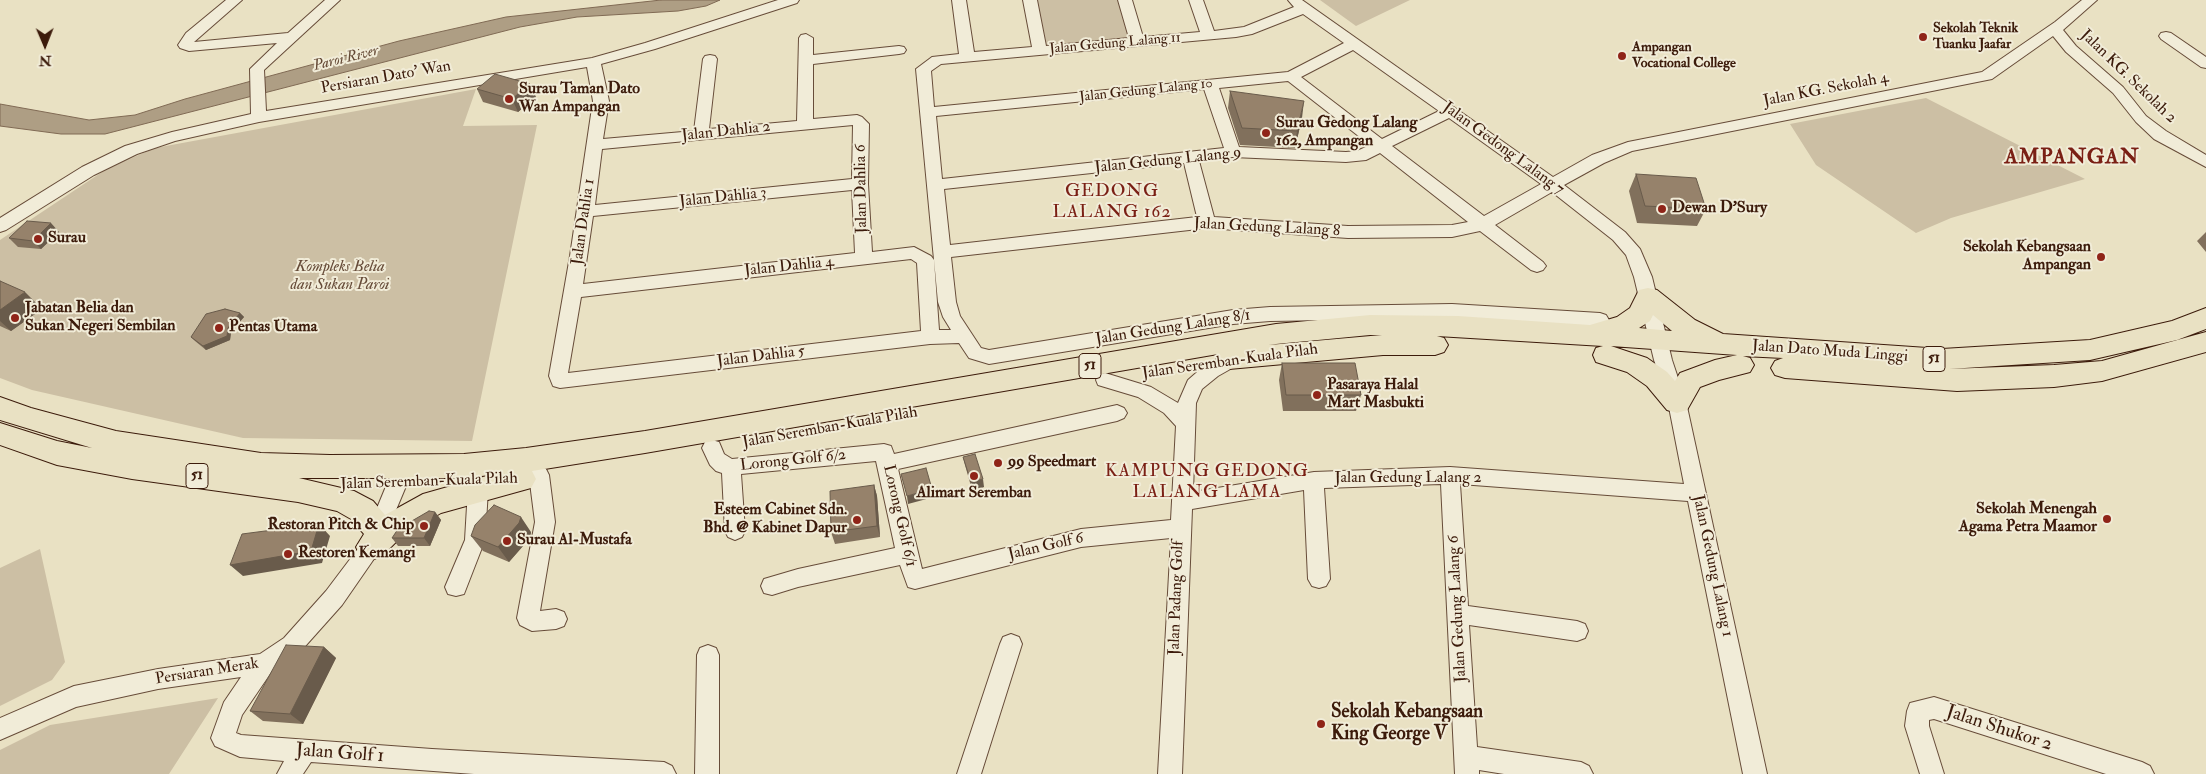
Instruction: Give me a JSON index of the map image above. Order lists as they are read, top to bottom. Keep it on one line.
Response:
{"streets":{"highway":["Jalan Dato Muda Linggi","51","Jalan Seremban-Kuala Pilah"],"street":["Jalan Gedung Lalang 11","Jalan KG. Sekolah 2","Persiaran Dato' Wan","Jalan KG. Sekolah 4","Jalan Gedung Lalang 10","Jalan Dahlia 2","Jalan Gedong Lalang 7","Jalan Gedung Lalang 9","Jalan Dahlia 6","Jalan Dahlia 3","Jalan Dahlia 1","Jalan Gedung Lalang 8","Jalan Dahlia 4","Jalan Gedung Lalang 8/1","Jalan Dahlia 5","Lorong Golf 6/2","Jalan Gedung Lalang 2","Lorong Golf 6/1","Jalan Golf 6","Jalan Gedung Lalang 1","Jalan Padang Golf","Jalan Gedung Lalang 6","Persiaran Merak","Jalan Shukor 2","Jalan Golf 1"]},"crossings":[["Jalan Gedung Lalang 11","Jalan Gedong Lalang 7"],["Jalan KG. Sekolah 2","Jalan KG. Sekolah 4"],["Persiaran Dato' Wan","Jalan Dahlia 1"],["Jalan KG. Sekolah 4","Jalan Gedong Lalang 7"],["Jalan KG. Sekolah 4","Jalan Gedung Lalang 8"],["Jalan Gedung Lalang 10","Jalan Gedong Lalang 7"],["Jalan Dahlia 2","Jalan Dahlia 6"],["Jalan Dahlia 2","Jalan Dahlia 1"],["Jalan Gedong Lalang 7","Jalan Gedung Lalang 9"],["Jalan Gedong Lalang 7","Jalan Gedung Lalang 8"],["Jalan Gedong Lalang 7","Jalan Dato Muda Linggi"],["Jalan Gedong Lalang 7","Jalan Seremban-Kuala Pilah"],["Jalan Gedong Lalang 7","Jalan Gedung Lalang 1"],["Jalan Dahlia 6","Jalan Dahlia 3"],["Jalan Dahlia 6","Jalan Dahlia 4"],["Jalan Dahlia 3","Jalan Dahlia 1"],["Jalan Dahlia 1","Jalan Dahlia 4"],["Jalan Dahlia 1","Jalan Dahlia 5"],["Jalan Dahlia 4","Jalan Dahlia 5"],["Jalan Gedung Lalang 8/1","Jalan Dahlia 5"],["Jalan Gedung Lalang 8/1","Jalan Seremban-Kuala Pilah"],["Jalan Dato Muda Linggi","Jalan Seremban-Kuala Pilah"],["Jalan Dato Muda Linggi","Jalan Gedung Lalang 1"],["Jalan Seremban-Kuala Pilah","Lorong Golf 6/2"],["Jalan Seremban-Kuala Pilah","Jalan Gedung Lalang 1"],["Jalan Seremban-Kuala Pilah","Jalan Padang Golf"],["Jalan Seremban-Kuala Pilah","Persiaran Merak"],["Lorong Golf 6/2","Lorong Golf 6/1"],["Jalan Gedung Lalang 2","Jalan Gedung Lalang 1"],["Jalan Gedung Lalang 2","Jalan Padang Golf"],["Jalan Gedung Lalang 2","Jalan Gedung Lalang 6"],["Lorong Golf 6/1","Jalan Golf 6"],["Jalan Golf 6","Jalan Padang Golf"],["Persiaran Merak","Jalan Golf 1"]],"districts":["AMPANGAN","GEDONG LALANG 162","KAMPUNG GEDONG LALANG LAMA"],"water":["Paroi River"],"parks":["Kompleks Belia dan Sukan Paroi"],"places":["Sekolah Teknik Tuanku Jaafar","Ampangan Vocational College","Surau Taman Dato Wan Ampangan","Surau Gedong Lalang 162, Ampangan","Dewan D'Sury","Surau","Sekolah Kebangsaan Ampangan","Jabatan Belia dan Sukan Negeri Sembilan","Pentas Utama","Pasaraya Halal Mart Masbukti","99 Speedmart","Alimart Seremban","Sekolah Menengah Agama Petra Maamor","Esteem Cabinet Sdn. Bhd. @ Kabinet Dapur","Restoran Pitch & Chip","Surau Al-Mustafa","Restoren Kemangi","Sekolah Kebangsaan King George V"],"north":"bottom"}
